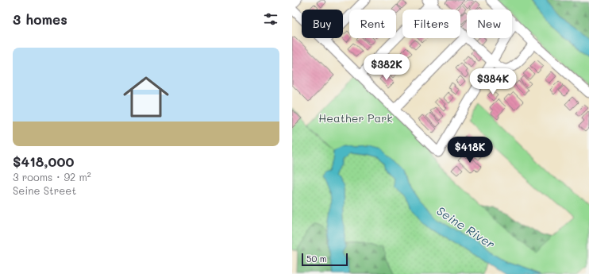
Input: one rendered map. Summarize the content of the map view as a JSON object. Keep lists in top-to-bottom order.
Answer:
{
  "water": ["Seine River"],
  "parks": ["Heather Park"],
  "scale_bar": "50 m",
  "page": {
    "heading": "3 homes",
    "chip": [
      "Buy",
      "Rent",
      "Filters",
      "New"
    ],
    "list": [
      {
        "name": "$418,000",
        "note": "3 rooms · 92 m² · Seine Street"
      }
    ],
    "price": ["$382K", "$384K", "$418K"],
    "scale": "50 m"
  }
}
